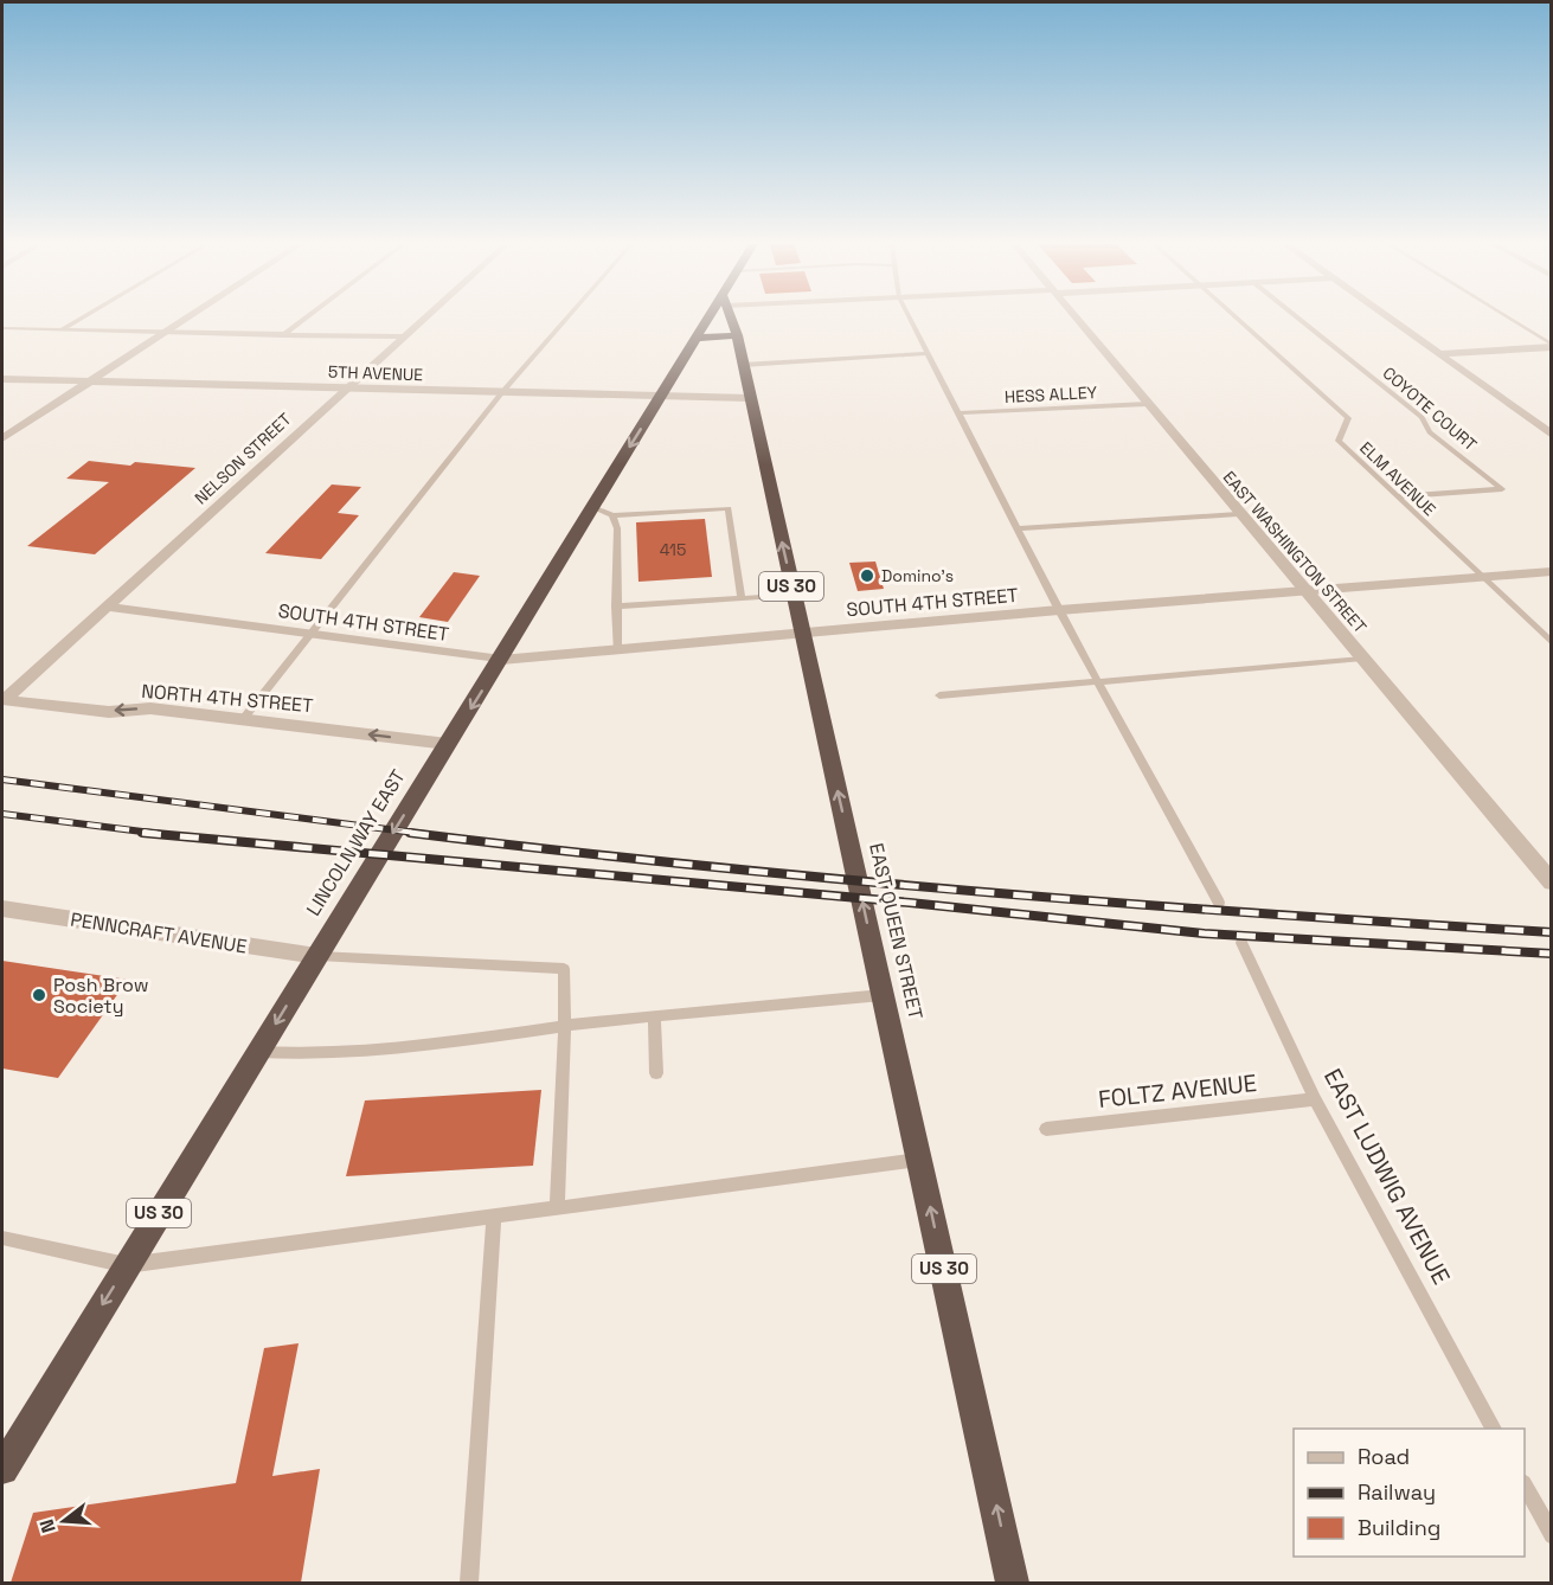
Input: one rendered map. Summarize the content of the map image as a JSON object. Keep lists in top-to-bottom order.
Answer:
{
  "streets": {
    "highway": ["US 30", "LINCOLN WAY EAST", "EAST QUEEN STREET"],
    "street": [
      "5TH AVENUE",
      "NELSON STREET",
      "EAST WASHINGTON STREET",
      "SOUTH 4TH STREET",
      "NORTH 4TH STREET",
      "PENNCRAFT AVENUE"
    ],
    "lane": [
      "HESS ALLEY",
      "COYOTE COURT",
      "ELM AVENUE",
      "FOLTZ AVENUE",
      "EAST LUDWIG AVENUE"
    ]
  },
  "crossings": [
    ["5TH AVENUE", "NELSON STREET"],
    ["5TH AVENUE", "LINCOLN WAY EAST"],
    ["5TH AVENUE", "EAST QUEEN STREET"],
    ["HESS ALLEY", "EAST WASHINGTON STREET"],
    ["COYOTE COURT", "ELM AVENUE"],
    ["NELSON STREET", "SOUTH 4TH STREET"],
    ["NELSON STREET", "NORTH 4TH STREET"],
    ["ELM AVENUE", "SOUTH 4TH STREET"],
    ["EAST WASHINGTON STREET", "SOUTH 4TH STREET"],
    ["SOUTH 4TH STREET", "LINCOLN WAY EAST"],
    ["SOUTH 4TH STREET", "EAST QUEEN STREET"],
    ["NORTH 4TH STREET", "LINCOLN WAY EAST"],
    ["LINCOLN WAY EAST", "PENNCRAFT AVENUE"],
    ["FOLTZ AVENUE", "EAST LUDWIG AVENUE"]
  ],
  "one_way": ["NORTH 4TH STREET", "LINCOLN WAY EAST", "EAST QUEEN STREET"],
  "places": ["Domino's", "Posh Brow Society"],
  "house_numbers": ["415"],
  "legend": ["Road", "Railway", "Building"],
  "north": "left"
}
